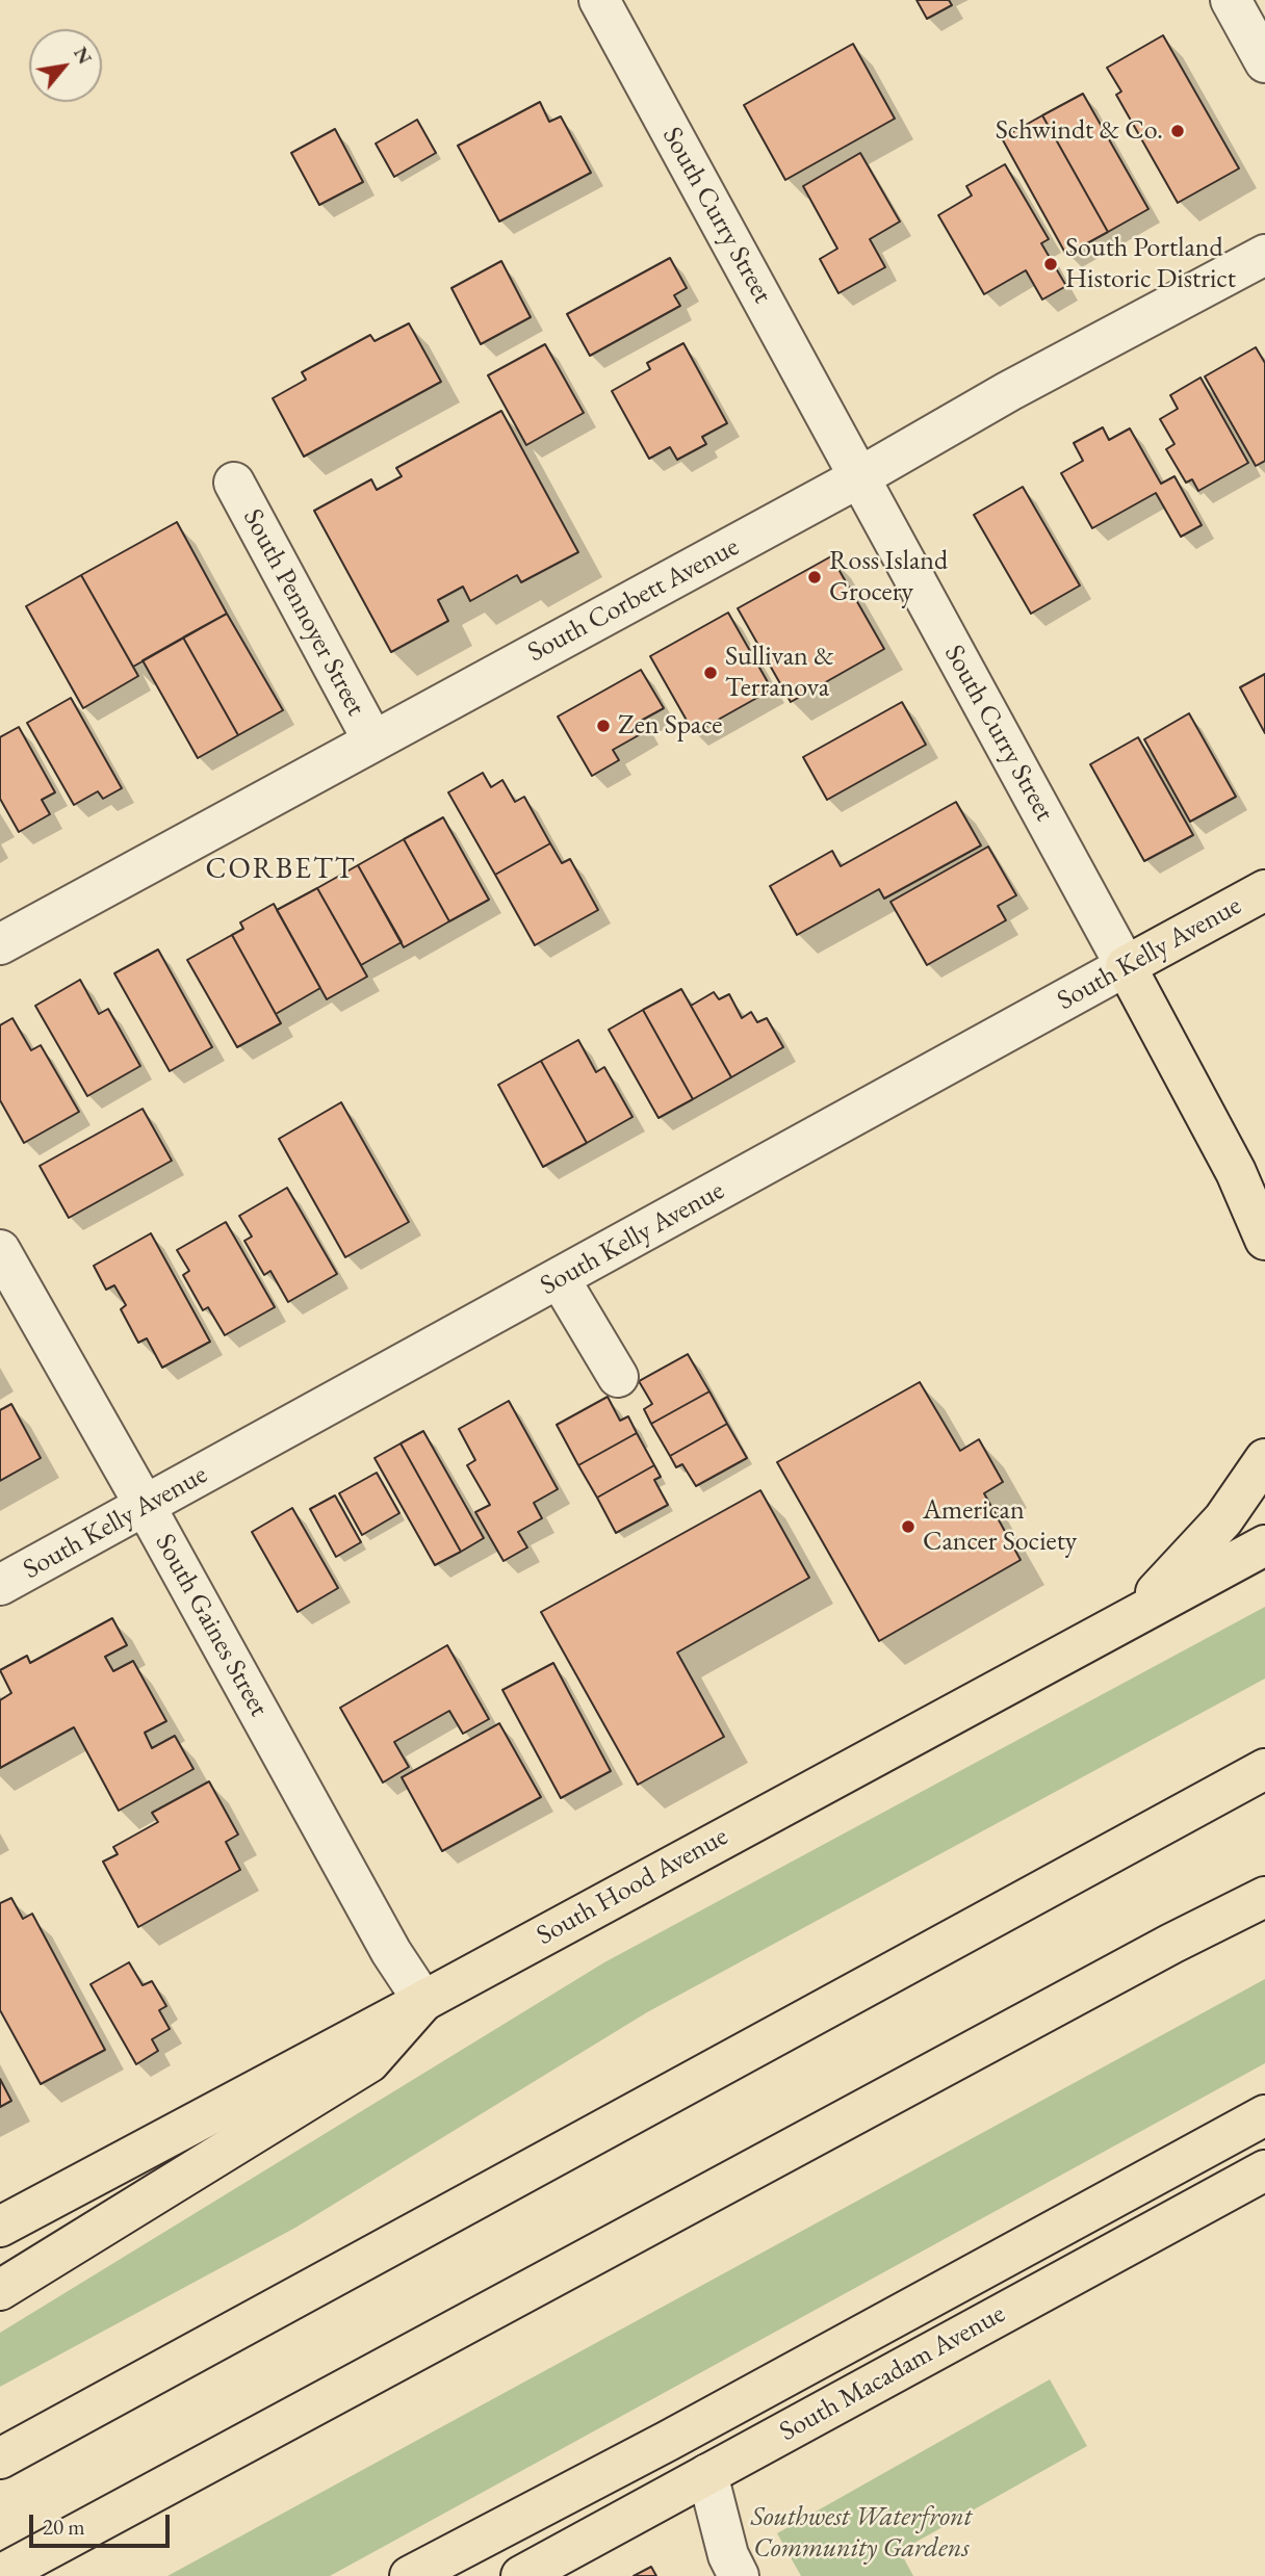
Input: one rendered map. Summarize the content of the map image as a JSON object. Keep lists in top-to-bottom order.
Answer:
{
  "streets": {
    "main road": [
      "South Curry Street",
      "South Kelly Avenue",
      "South Hood Avenue",
      "South Macadam Avenue"
    ],
    "street": ["South Corbett Avenue", "South Pennoyer Street", "South Gaines Street"]
  },
  "crossings": [
    ["South Curry Street", "South Corbett Avenue"],
    ["South Curry Street", "South Kelly Avenue"],
    ["South Corbett Avenue", "South Pennoyer Street"],
    ["South Kelly Avenue", "South Gaines Street"],
    ["South Gaines Street", "South Hood Avenue"]
  ],
  "districts": ["CORBETT"],
  "parks": ["Southwest Waterfront Community Gardens"],
  "places": [
    "Schwindt & Co.",
    "South Portland Historic District",
    "Ross Island Grocery",
    "Sullivan & Terranova",
    "Zen Space",
    "American Cancer Society"
  ],
  "scale_bar": "20 m",
  "north": "top right"
}
